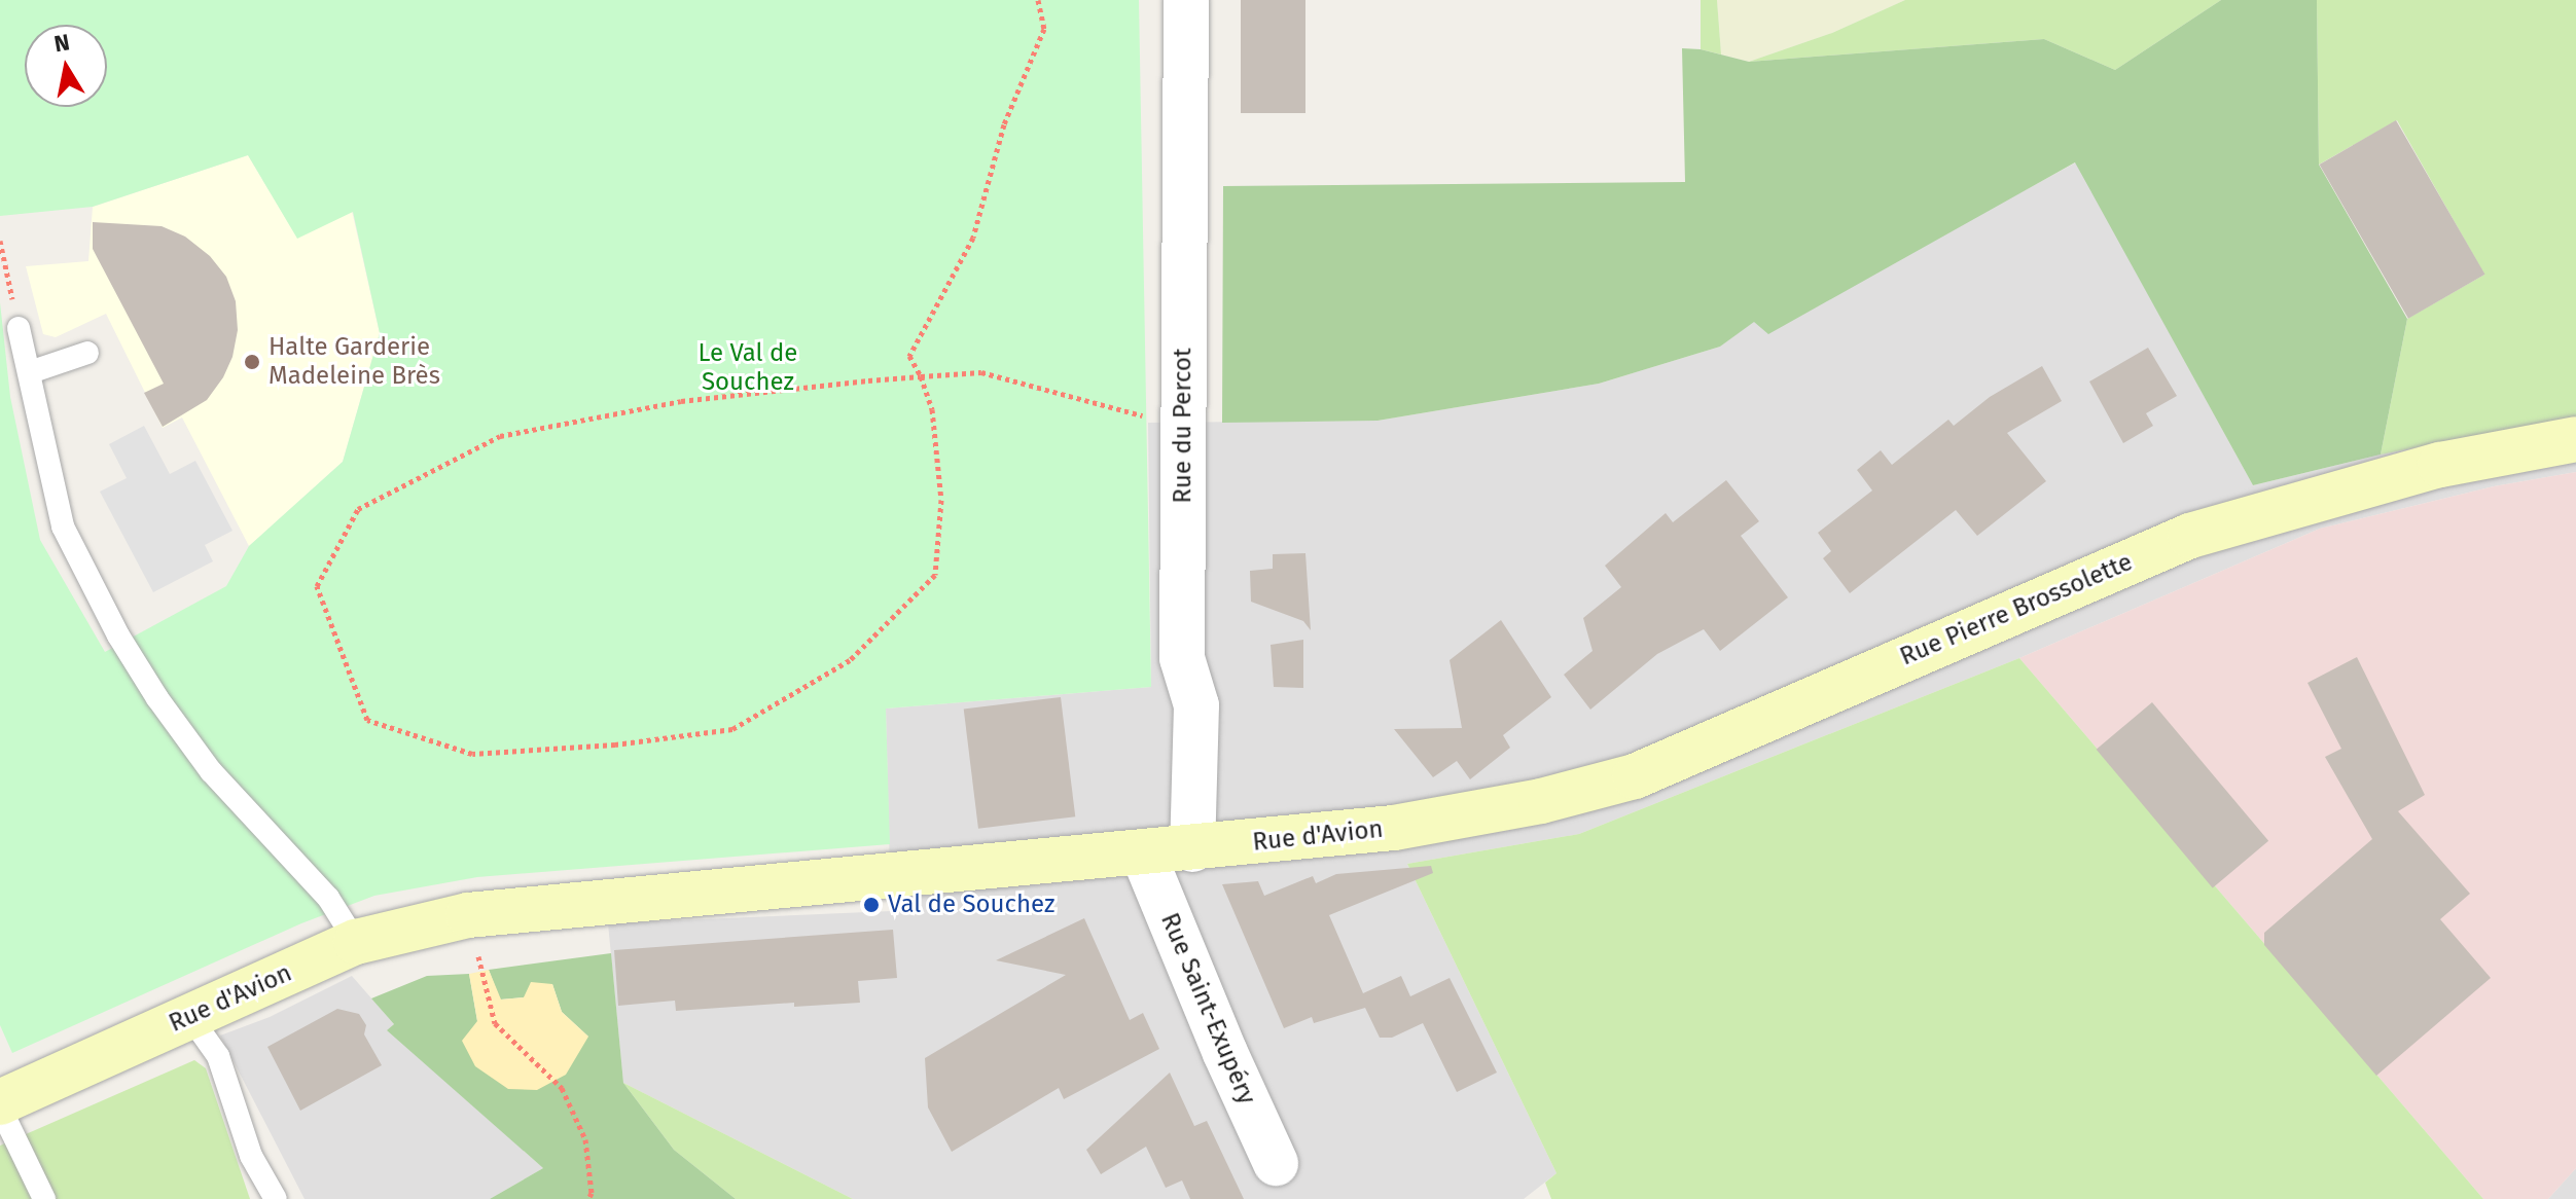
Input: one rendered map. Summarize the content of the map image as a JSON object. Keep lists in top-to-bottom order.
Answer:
{
  "streets": {
    "street": [
      "Rue du Percot",
      "Rue Pierre Brossolette",
      "Rue d'Avion",
      "Rue Saint-Exupéry"
    ]
  },
  "crossings": [
    ["Rue du Percot", "Rue d'Avion"],
    ["Rue du Percot", "Rue Saint-Exupéry"],
    ["Rue Pierre Brossolette", "Rue d'Avion"],
    ["Rue d'Avion", "Rue Saint-Exupéry"]
  ],
  "parks": ["Le Val de Souchez"],
  "places": ["Halte Garderie Madeleine Brès", "Val de Souchez"],
  "north": "top"
}
